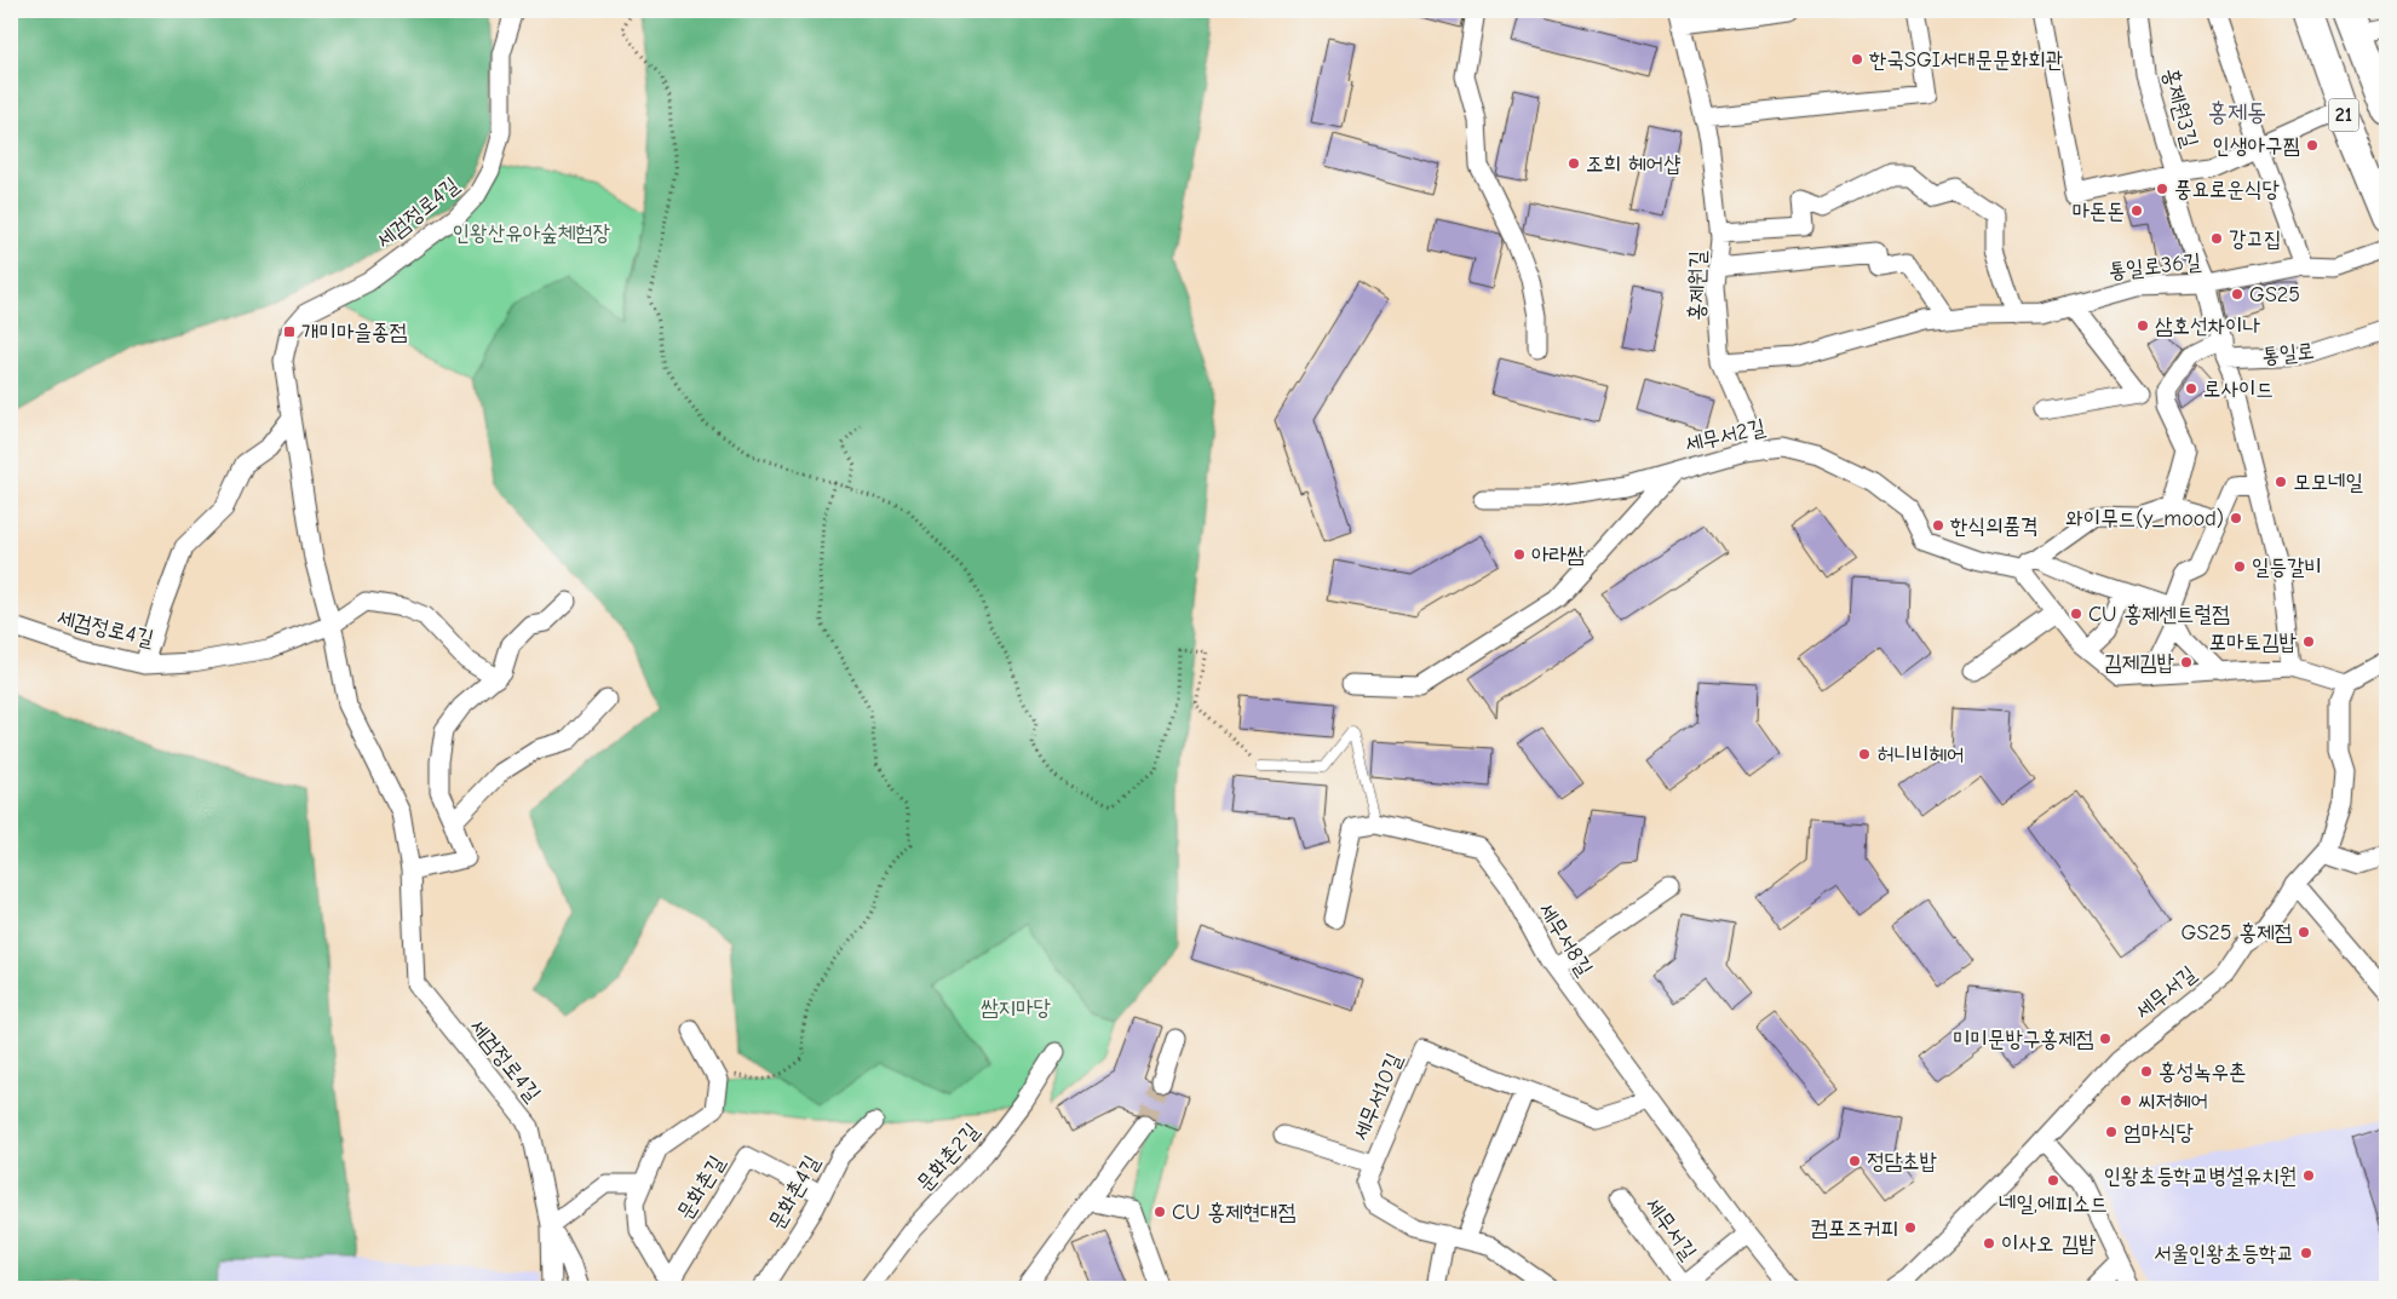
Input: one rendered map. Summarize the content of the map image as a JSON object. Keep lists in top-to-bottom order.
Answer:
{
  "streets": {
    "main road": ["21"],
    "street": [
      "홍제원3길",
      "세검정로4길",
      "통일로36길",
      "홍제원길",
      "통일로",
      "세무서2길",
      "세무서8길",
      "세무서길",
      "세무서10길",
      "문화촌2길",
      "문화촌길",
      "문화촌4길"
    ]
  },
  "crossings": [
    ["홍제원3길", "통일로36길"],
    ["홍제원3길", "통일로"],
    ["통일로36길", "홍제원길"],
    ["홍제원길", "세무서2길"],
    ["세무서8길", "세무서10길"],
    ["문화촌길", "문화촌4길"]
  ],
  "districts": ["홍제동"],
  "parks": ["인왕산유아숲체험장", "쌈지마당"],
  "places": {
    "other": [
      "한국SGI서대문문화회관",
      "인생아구찜",
      "조희 헤어샵",
      "풍요로운식당",
      "마돈돈",
      "강고집",
      "GS25",
      "삼호선차이나",
      "로사이드",
      "모모네일",
      "와이무드(y_mood)",
      "한식의품격",
      "아라쌈",
      "일등갈비",
      "CU 홍제센트럴점",
      "포마토김밥",
      "김제김밥",
      "허니비헤어",
      "GS25 홍제점",
      "미미문방구홍제점",
      "홍성녹우촌",
      "씨저헤어",
      "엄마식당",
      "정담초밥",
      "인왕초등학교병설유치원",
      "네일,에피소드",
      "CU 홍제현대점",
      "컴포즈커피",
      "이사오 김밥",
      "서울인왕초등학교"
    ],
    "transit": ["개미마을종점"]
  }
}
